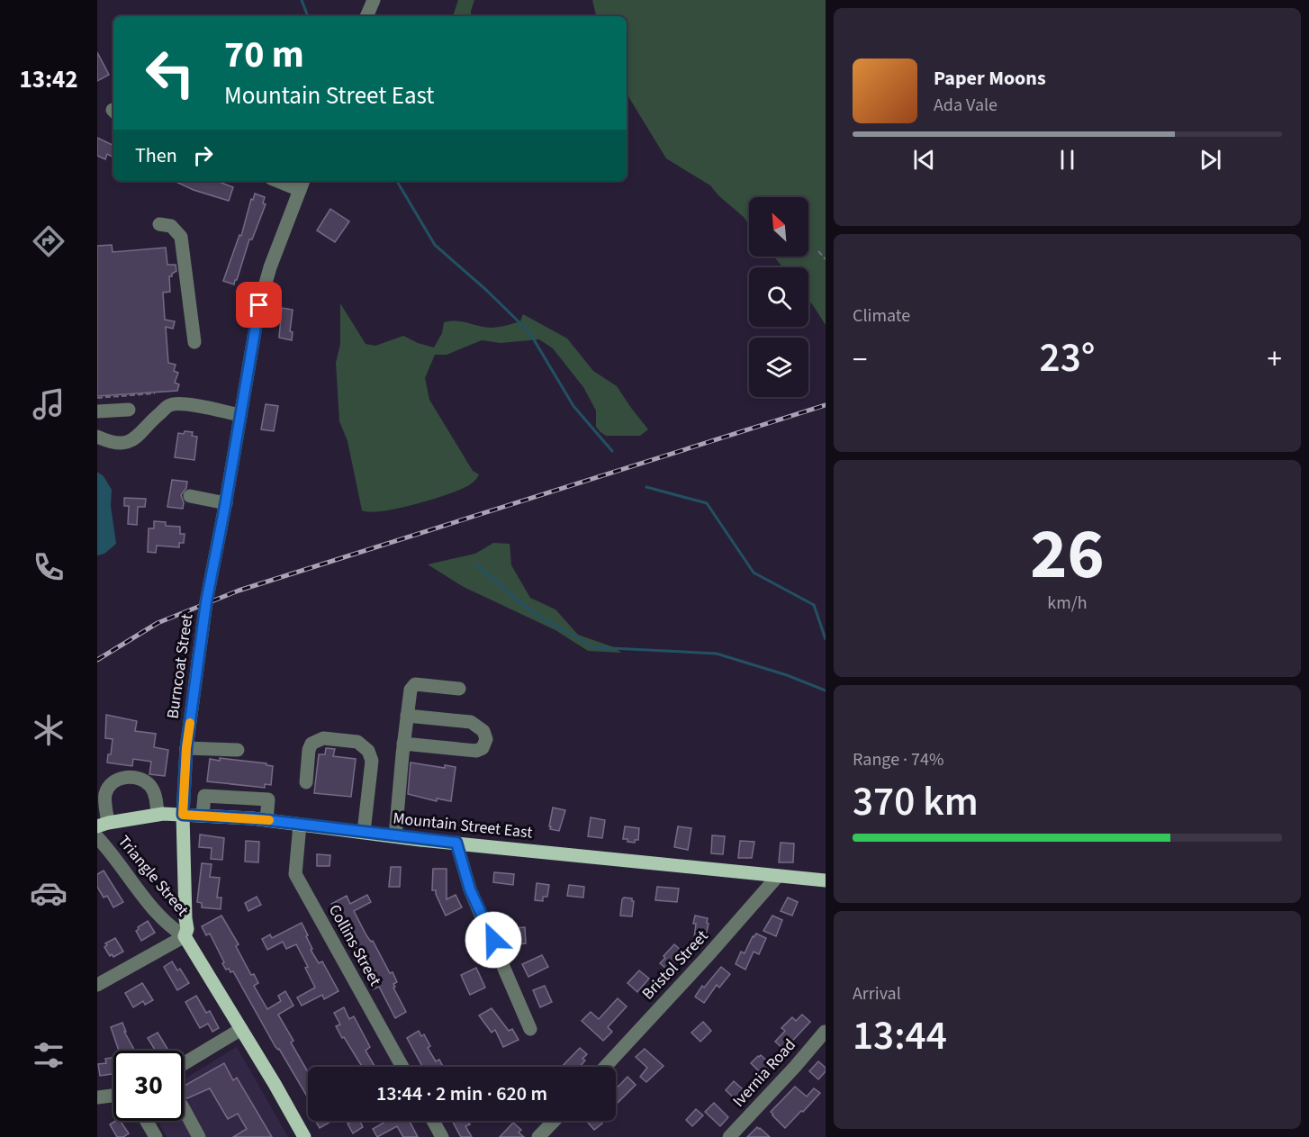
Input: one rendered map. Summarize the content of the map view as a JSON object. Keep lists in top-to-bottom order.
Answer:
{
  "streets": {
    "main road": ["Burncoat Street", "Mountain Street East"],
    "street": [
      "Triangle Street",
      "Collins Street",
      "Bristol Street",
      "Ivernia Road"
    ]
  },
  "crossings": [
    ["Burncoat Street", "Mountain Street East"],
    ["Burncoat Street", "Triangle Street"],
    ["Mountain Street East", "Collins Street"],
    ["Mountain Street East", "Bristol Street"]
  ],
  "north": "top left",
  "page": {
    "tabs": "13:42",
    "turn": ["70 m", "Mountain Street East"],
    "song": ["Paper Moons", "Ada Vale"],
    "then": "Then",
    "tile": [
      "Climate",
      ["26", "km/h"],
      ["Range · 74%", "370 km"],
      ["Arrival", "13:44"]
    ],
    "heat": ["−", "23°", "+"],
    "limit": "30",
    "trip": "13:44 · 2 min · 620 m"
  }
}
